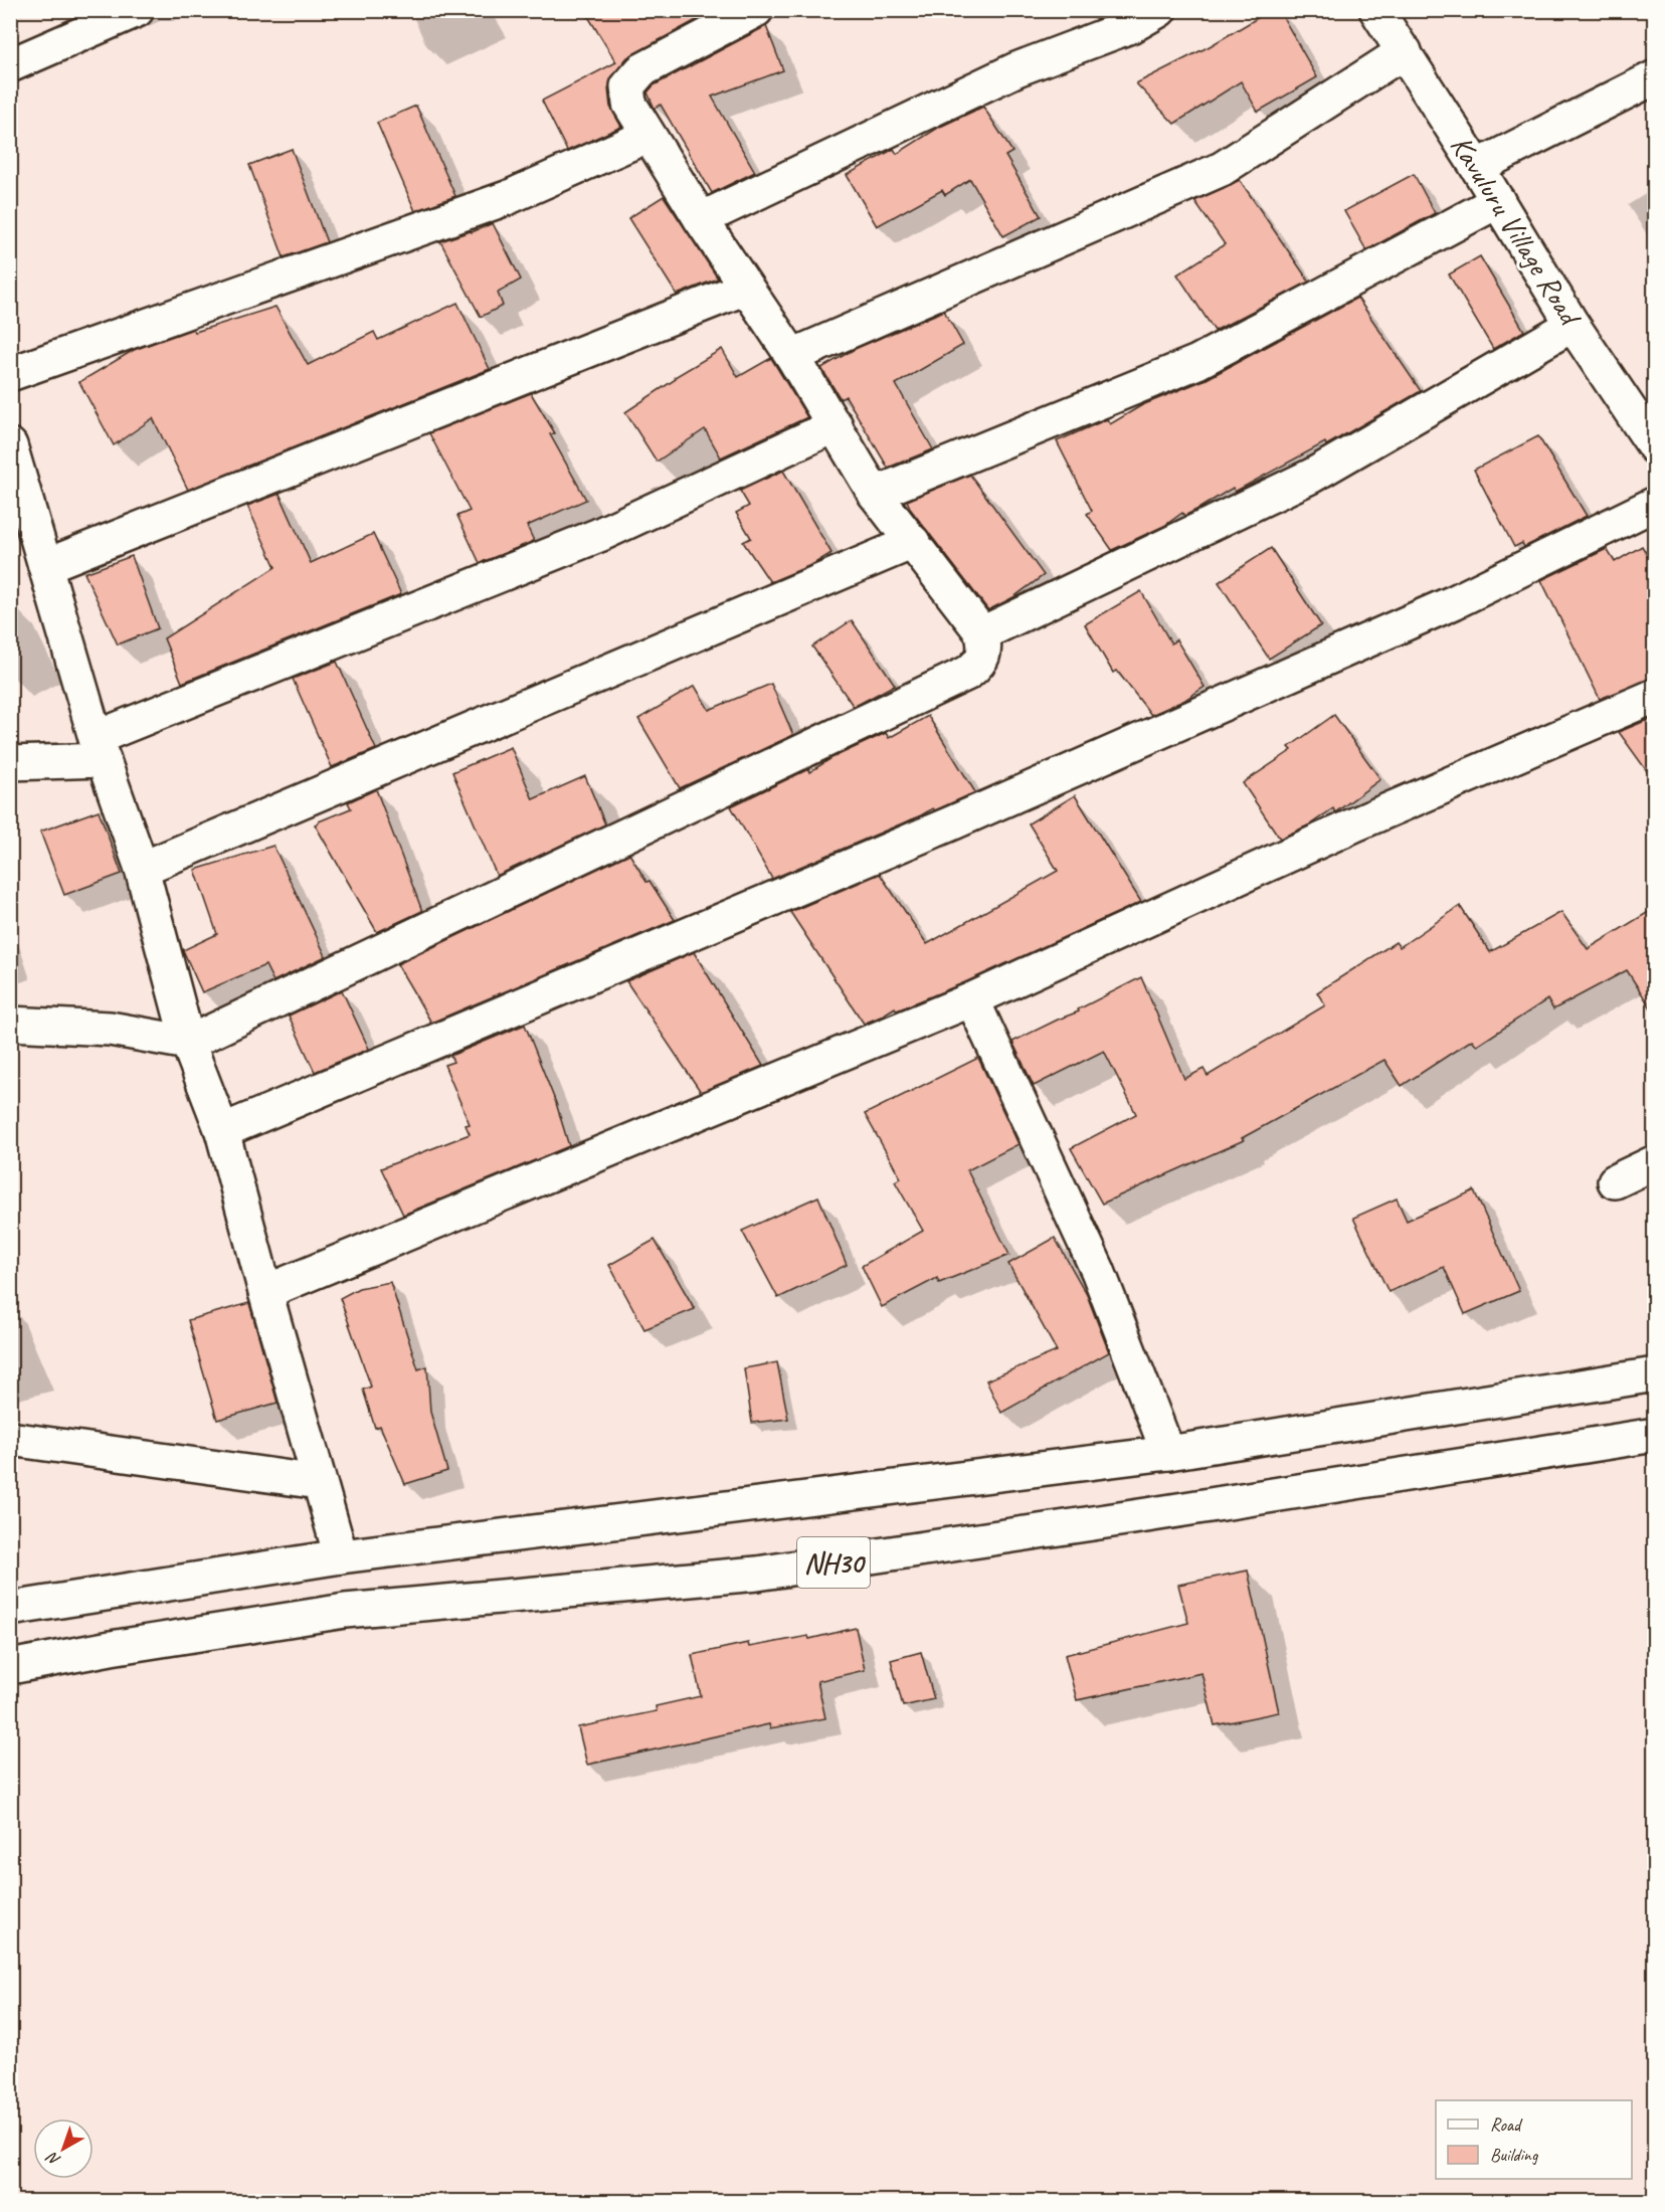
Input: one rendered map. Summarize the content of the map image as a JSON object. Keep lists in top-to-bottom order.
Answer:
{
  "streets": {
    "main road": ["Kavuluru Village Road", "NH30"]
  },
  "legend": ["Road", "Building"],
  "north": "bottom left"
}
